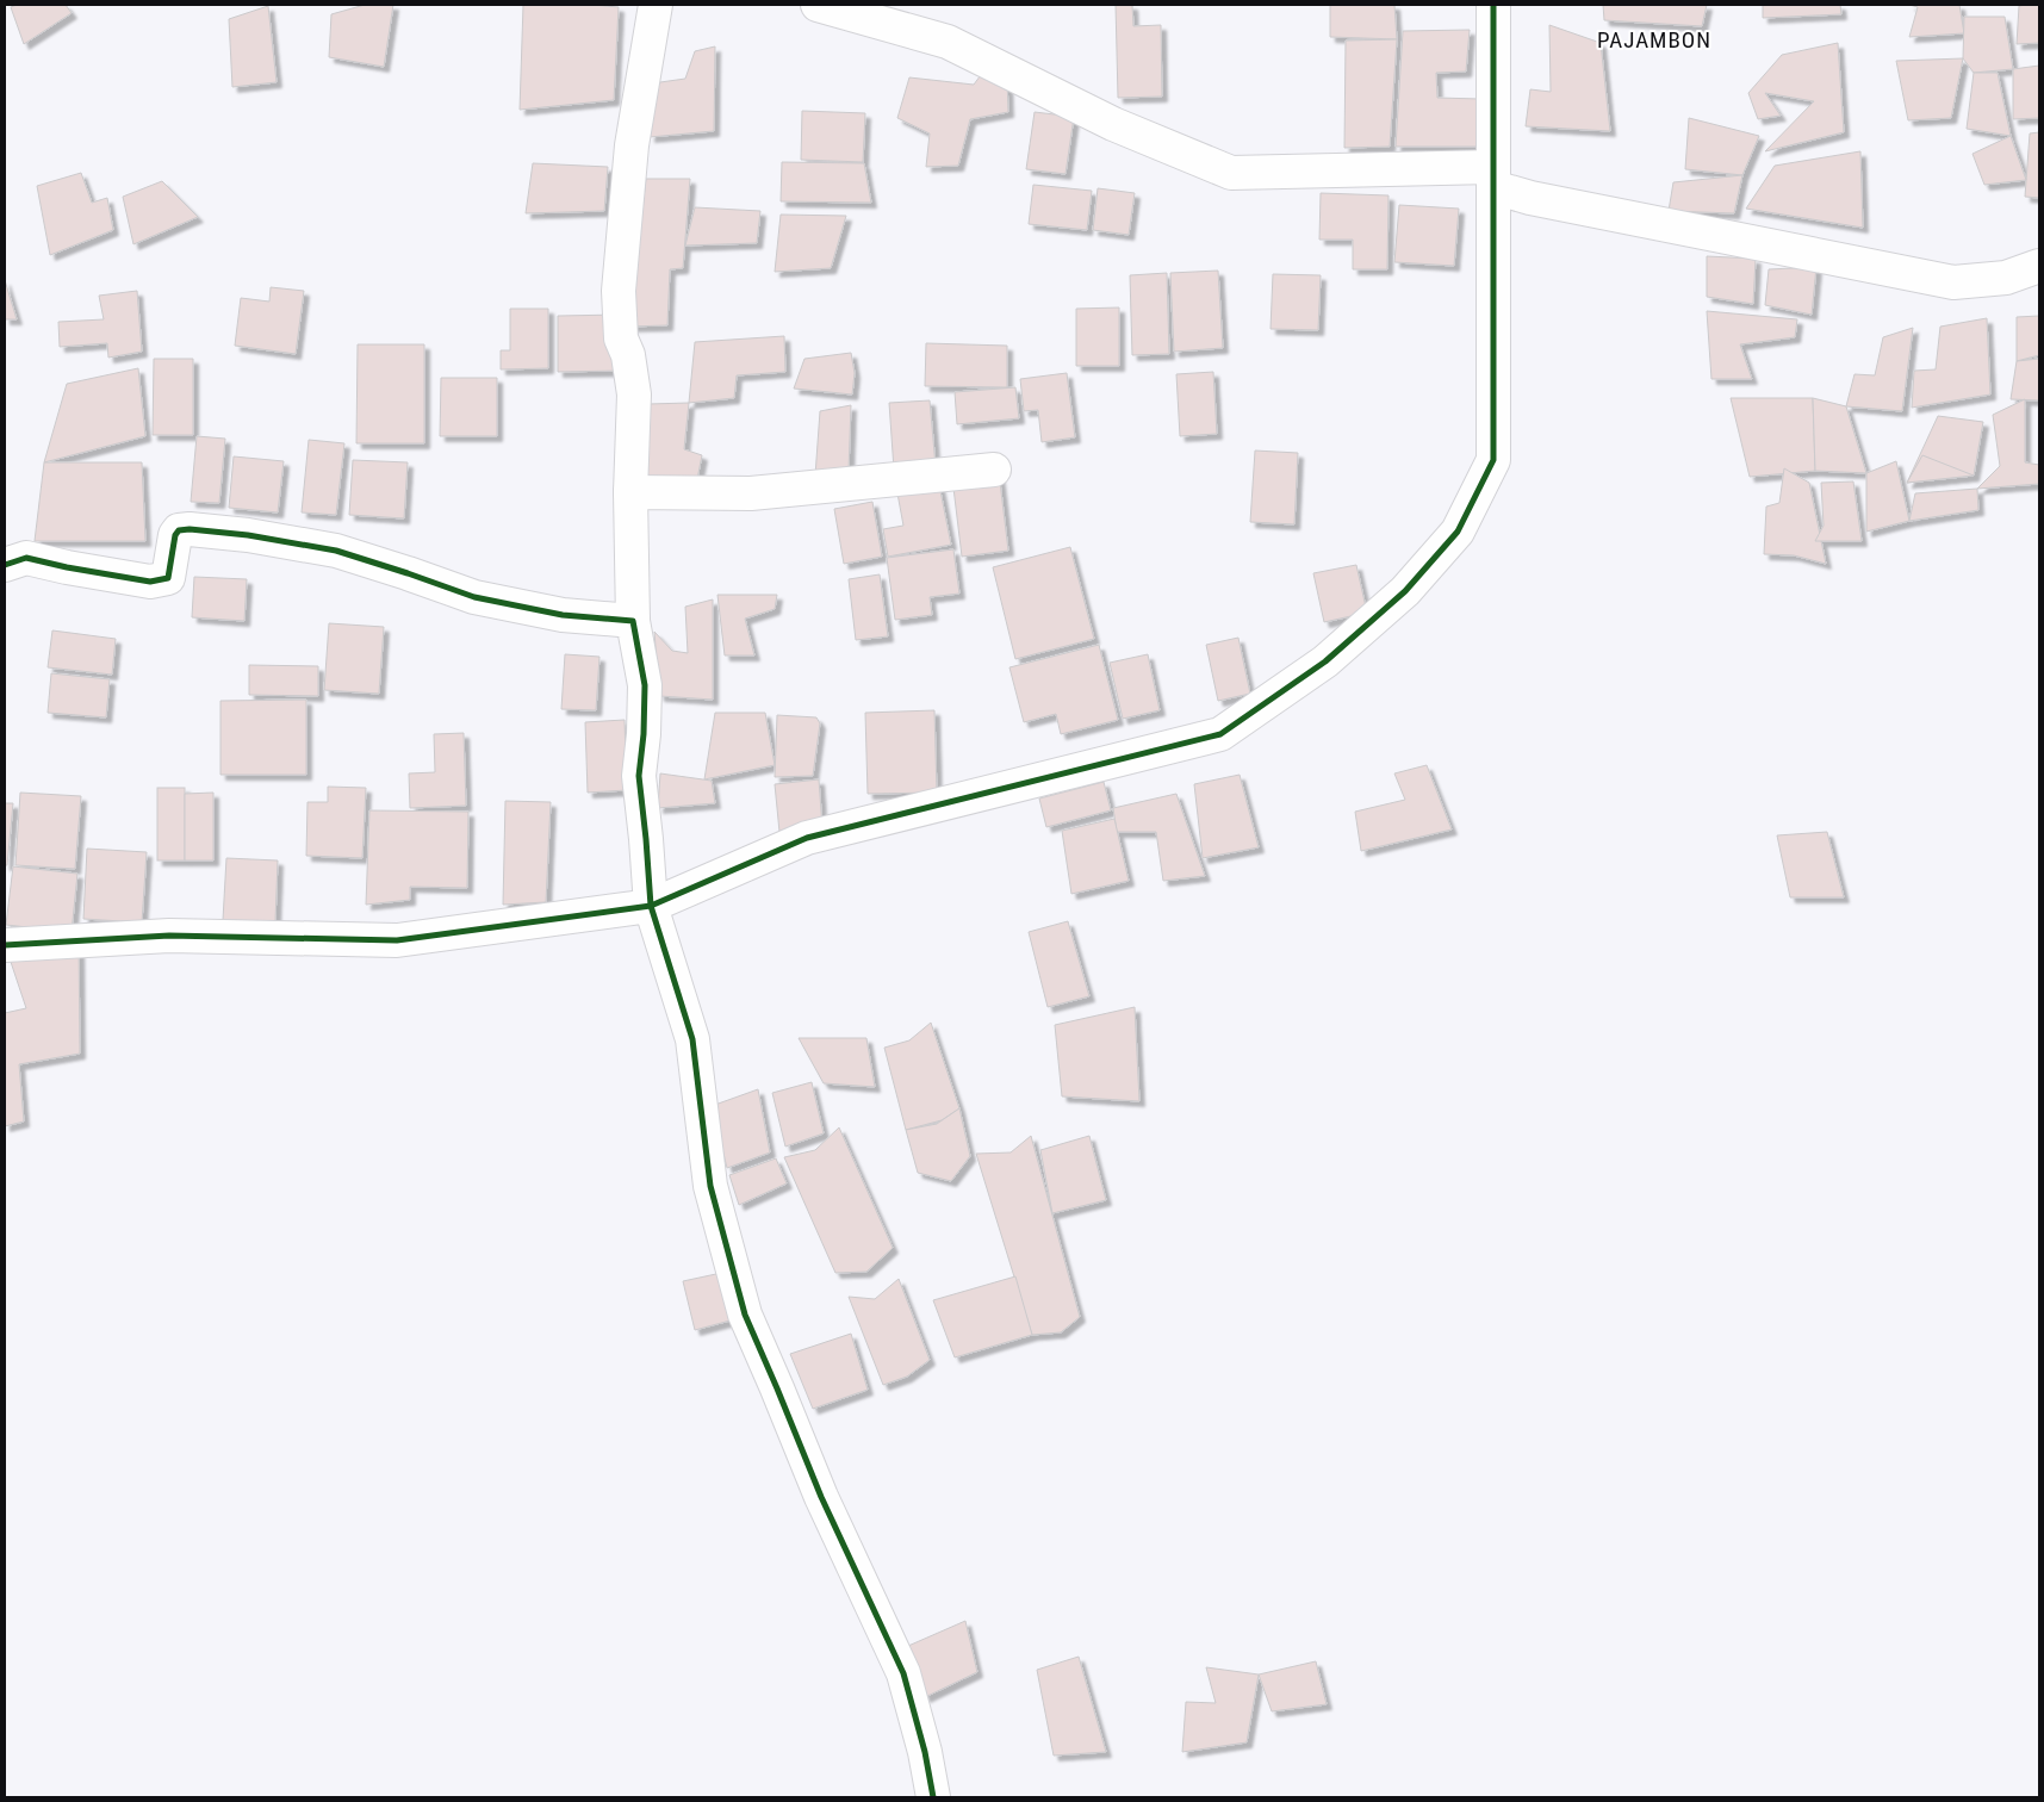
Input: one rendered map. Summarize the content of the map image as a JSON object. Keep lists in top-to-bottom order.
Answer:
{
  "districts": ["PAJAMBON"]
}
